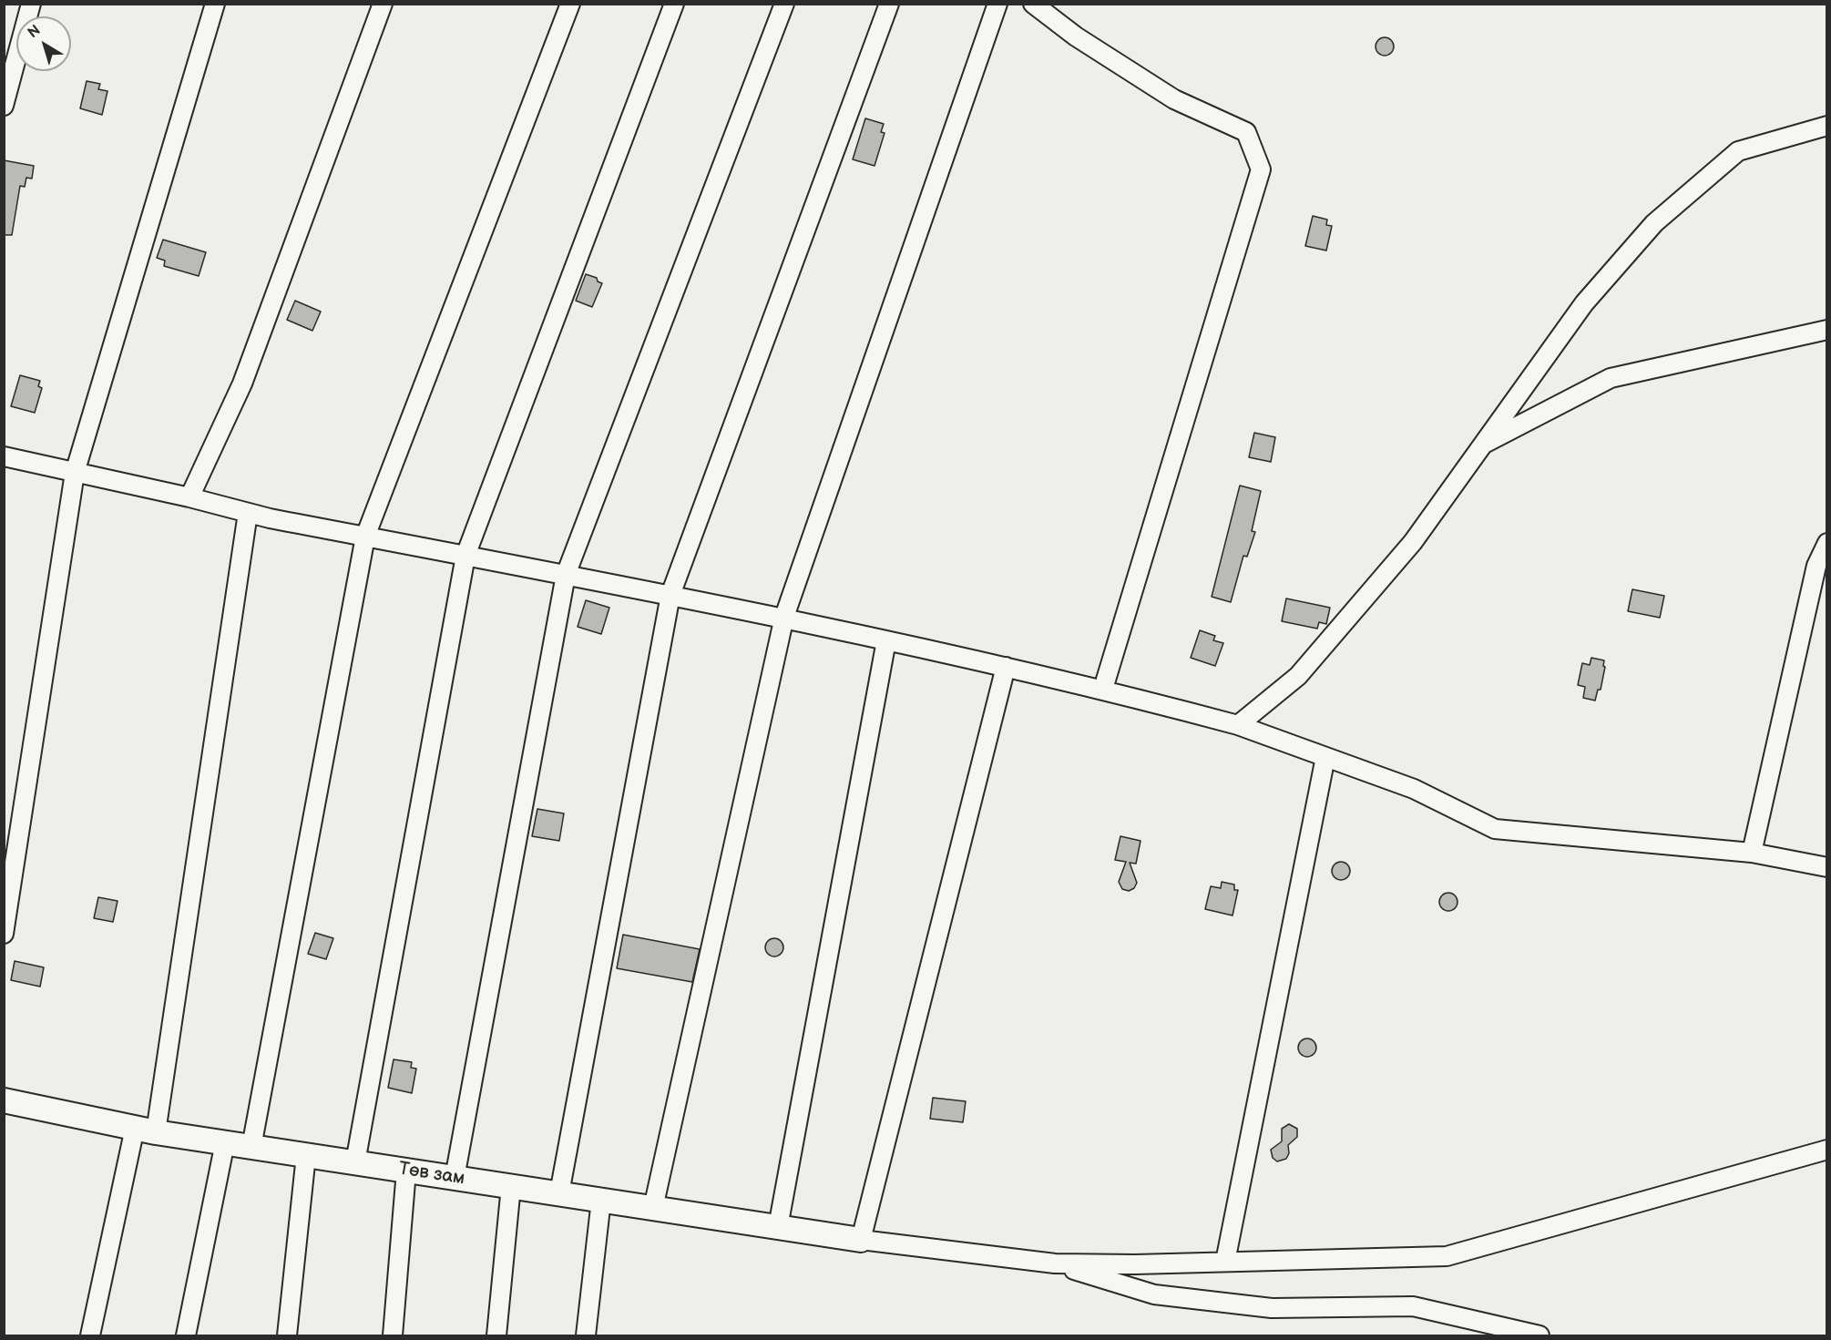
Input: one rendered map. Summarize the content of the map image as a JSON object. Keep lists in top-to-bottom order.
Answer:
{
  "streets": {
    "street": ["Төв зам"]
  },
  "north": "top left"
}
